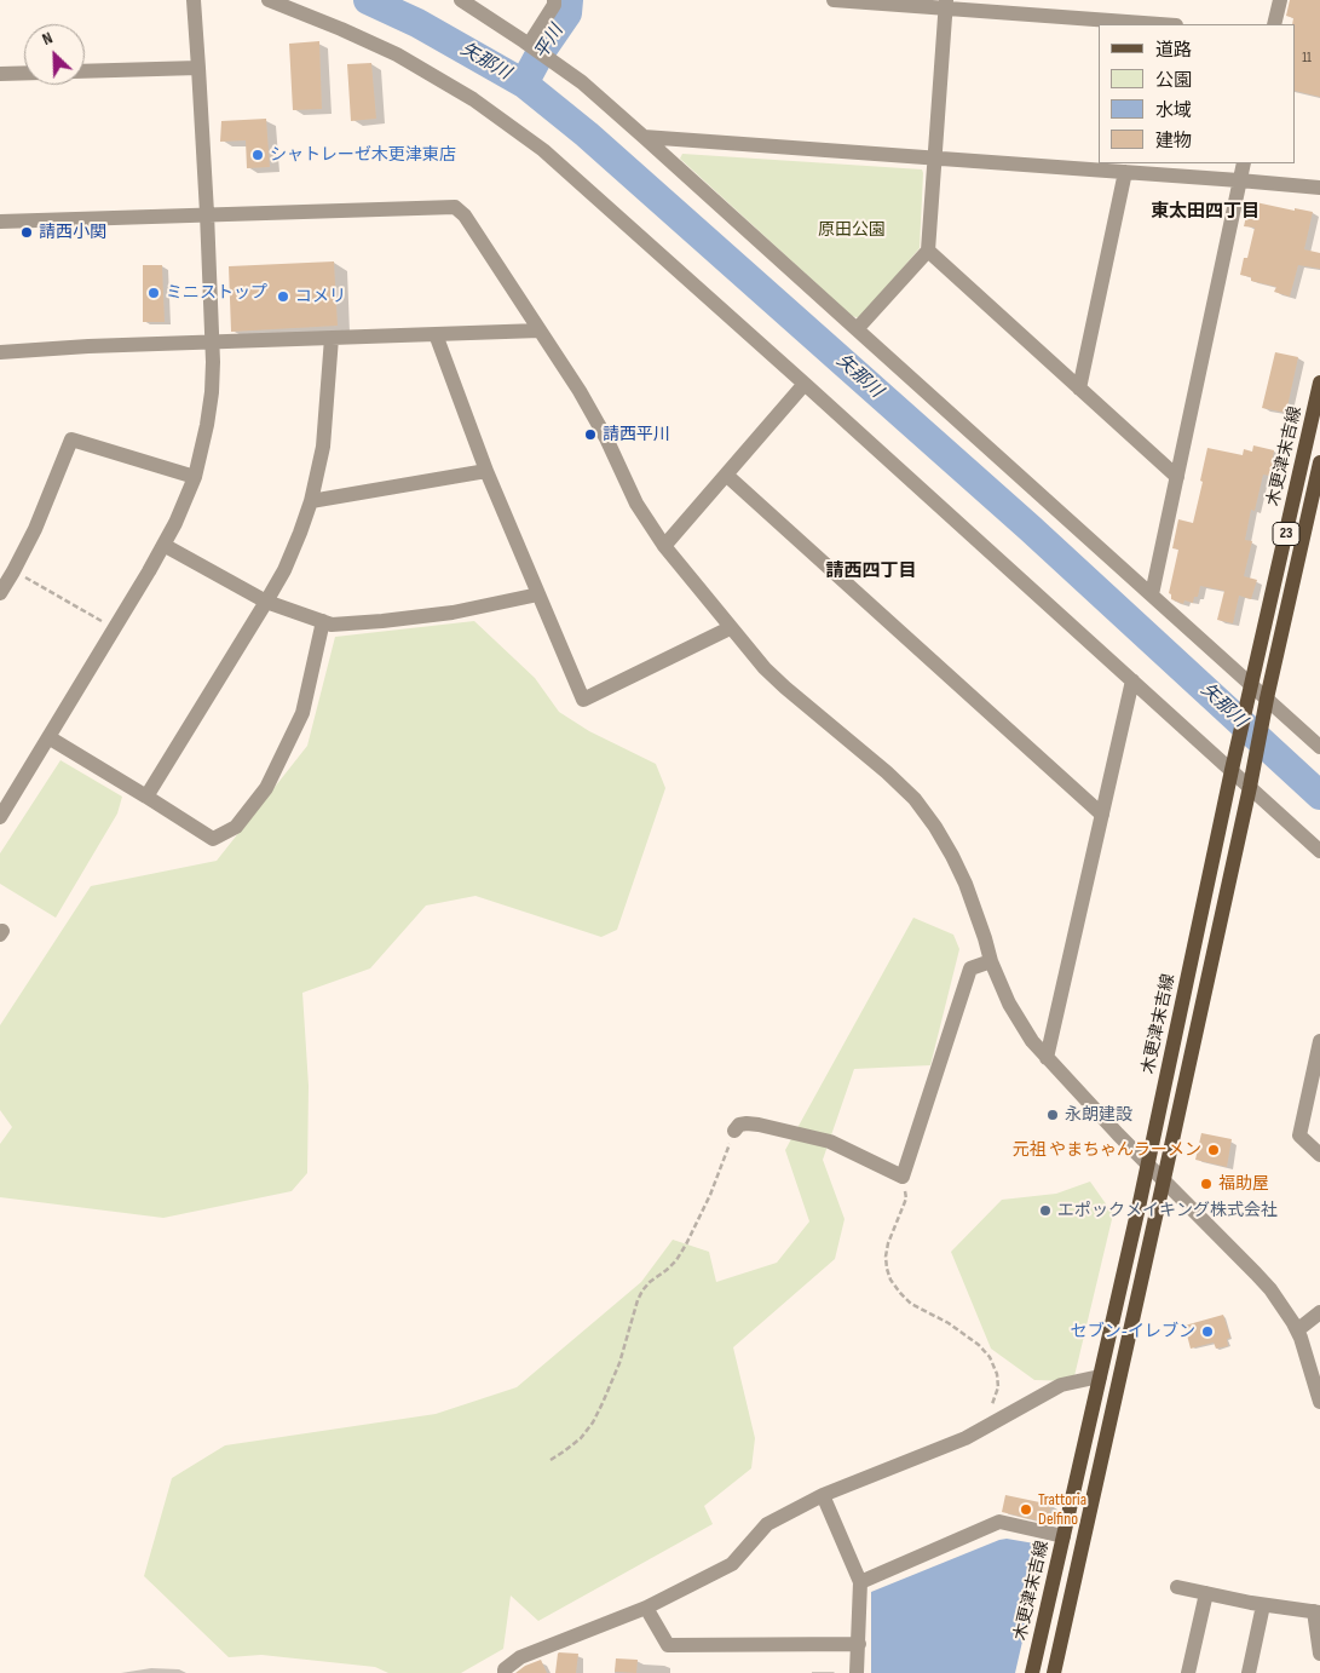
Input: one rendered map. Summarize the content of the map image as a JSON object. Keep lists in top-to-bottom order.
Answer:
{
  "streets": {
    "main road": ["木更津末吉線", "23"]
  },
  "districts": ["東太田四丁目", "請西四丁目"],
  "water": ["平川", "矢那川"],
  "parks": ["原田公園"],
  "places": [
    "シャトレーゼ木更津東店",
    "請西小関",
    "ミニストップ",
    "コメリ",
    "請西平川",
    "永朗建設",
    "元祖 やまちゃんラーメン",
    "福助屋",
    "エポックメイキング株式会社",
    "セブン-イレブン",
    "Trattoria Delfino"
  ],
  "house_numbers": ["11"],
  "legend": [
    "道路",
    "公園",
    "水域",
    "建物"
  ],
  "north": "top left"
}
